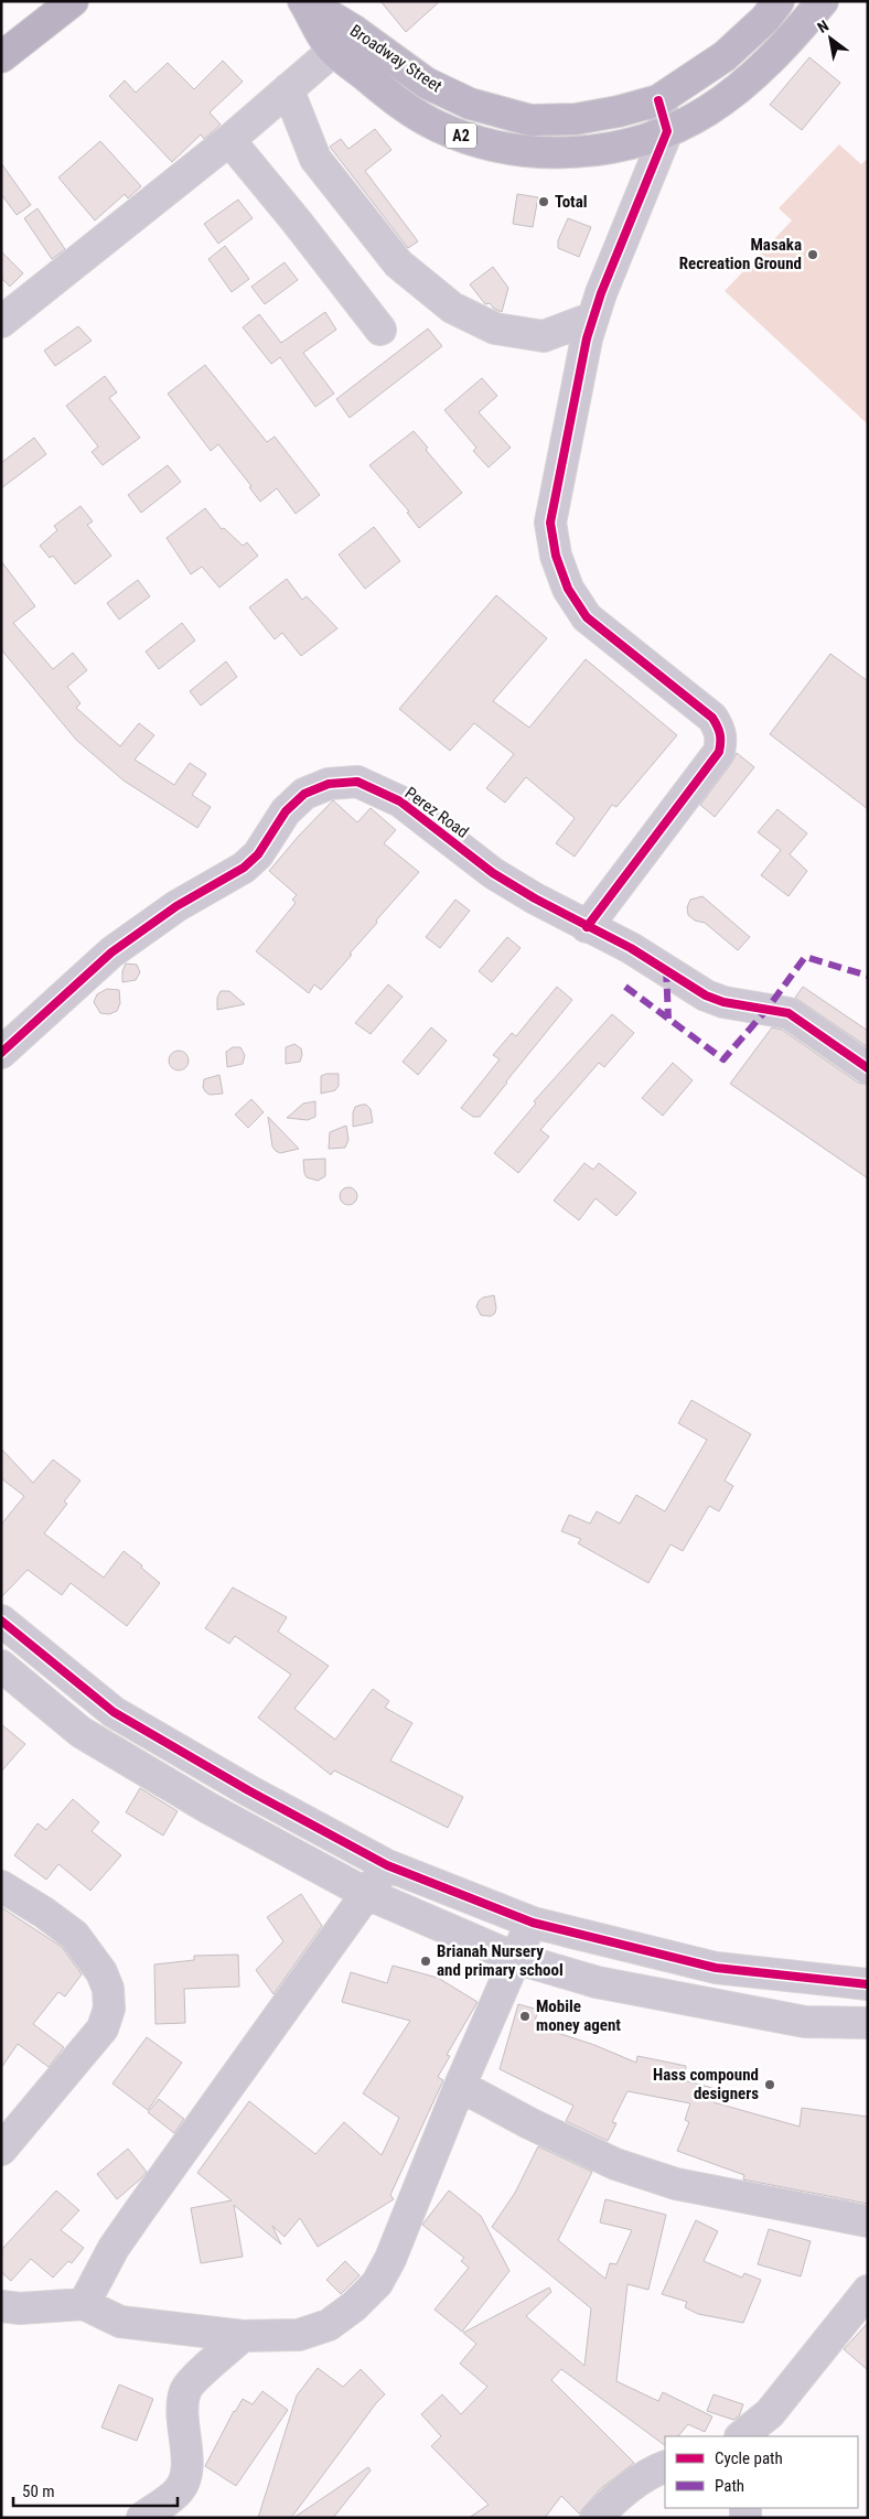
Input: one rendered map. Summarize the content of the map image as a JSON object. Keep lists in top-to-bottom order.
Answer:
{
  "streets": {
    "main road": ["Broadway Street", "A2"],
    "street": ["Perez Road"]
  },
  "places": [
    "Total",
    "Masaka Recreation Ground",
    "Brianah Nursery and primary school",
    "Mobile money agent",
    "Hass compound designers"
  ],
  "legend": ["Cycle path", "Path"],
  "scale_bar": "50 m",
  "north": "top left"
}
